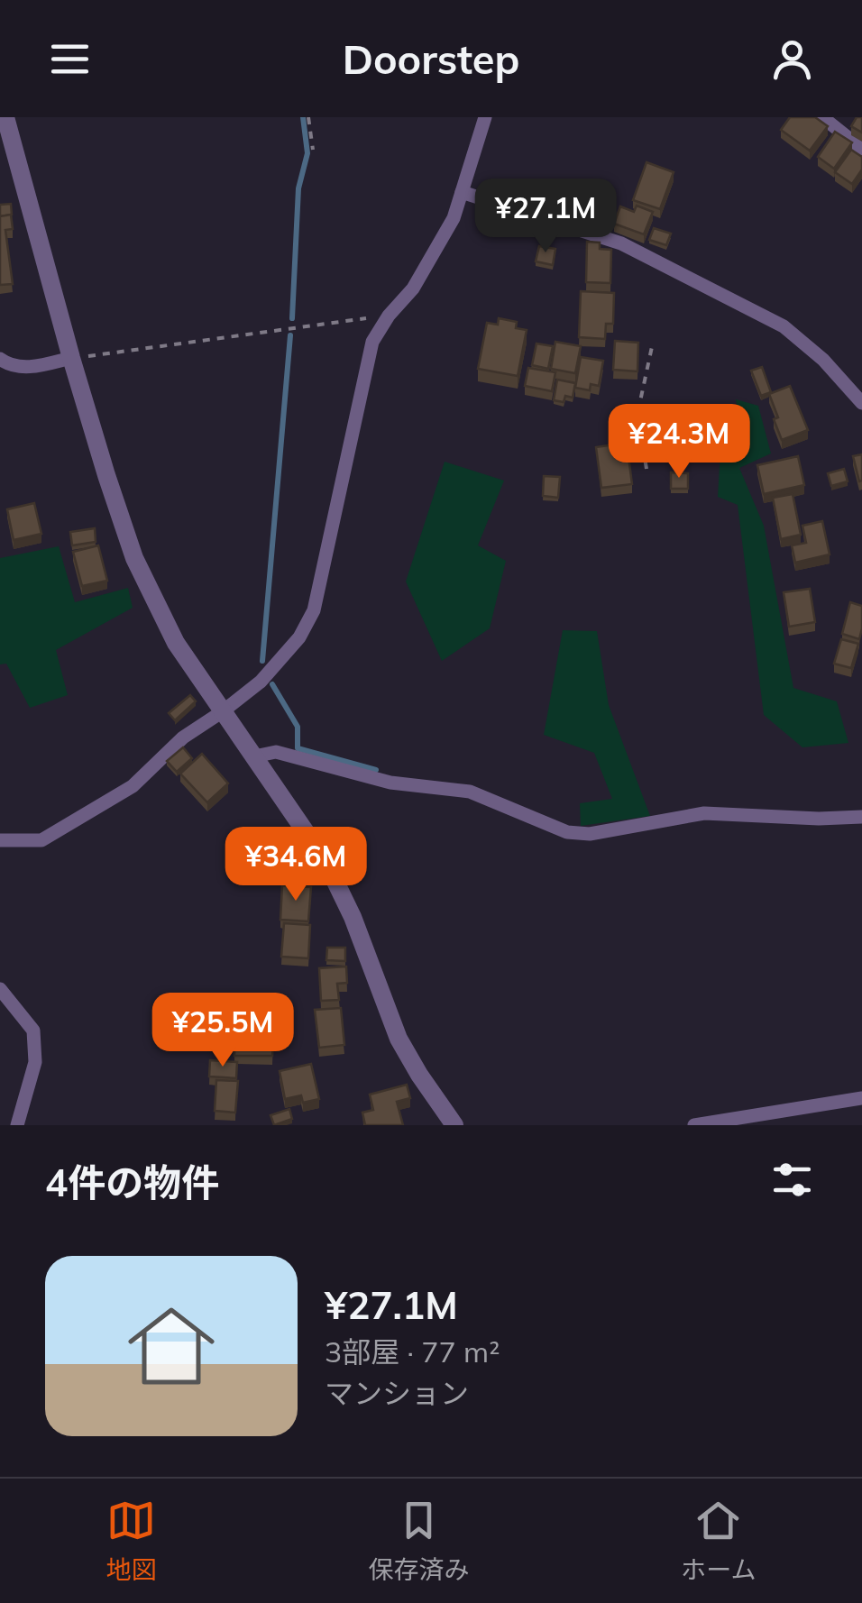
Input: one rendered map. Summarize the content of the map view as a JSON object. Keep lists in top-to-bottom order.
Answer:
{
  "page": {
    "header": "Doorstep",
    "price": [
      "¥27.1M",
      "¥24.3M",
      "¥34.6M",
      "¥25.5M"
    ],
    "heading": "4件の物件",
    "list": [
      {
        "name": "¥27.1M",
        "note": "3部屋 · 77 m² · マンション"
      }
    ],
    "tabs": ["地図", "保存済み", "ホーム"]
  }
}
